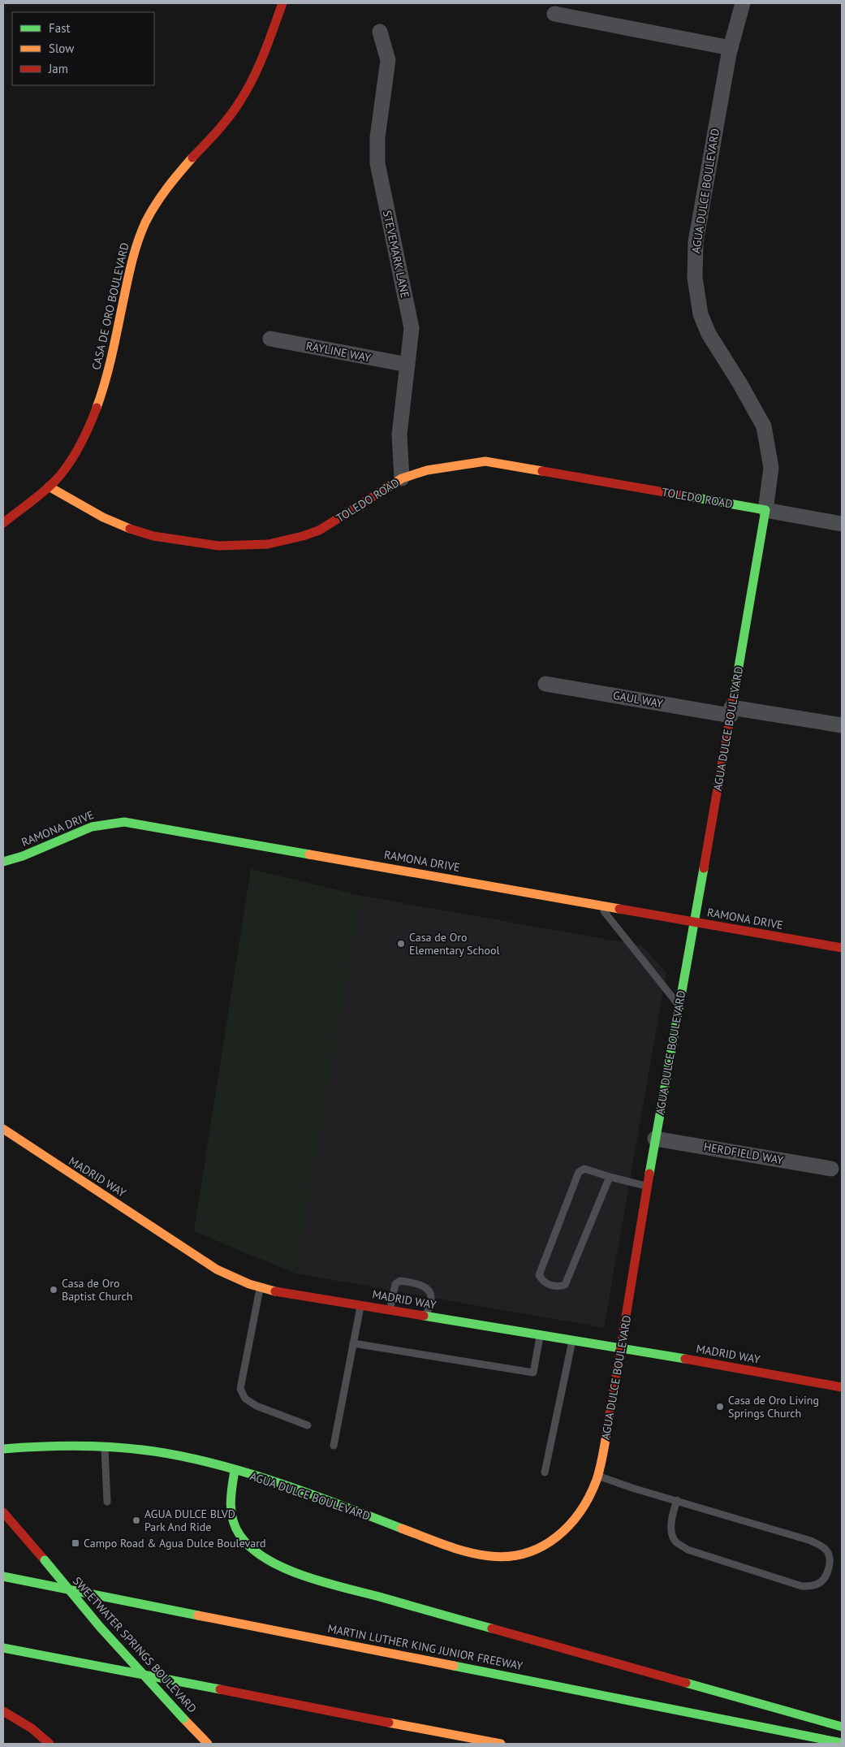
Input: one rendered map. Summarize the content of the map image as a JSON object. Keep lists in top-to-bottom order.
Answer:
{
  "streets": {
    "main road": [
      "AGUA DULCE BOULEVARD",
      "CASA DE ORO BOULEVARD",
      "TOLEDO ROAD",
      "RAMONA DRIVE",
      "MADRID WAY",
      "SWEETWATER SPRINGS BOULEVARD",
      "MARTIN LUTHER KING JUNIOR FREEWAY"
    ],
    "street": [
      "STEVEMARK LANE",
      "RAYLINE WAY",
      "GAUL WAY",
      "HERDFIELD WAY"
    ]
  },
  "crossings": [
    ["AGUA DULCE BOULEVARD", "TOLEDO ROAD"],
    ["AGUA DULCE BOULEVARD", "GAUL WAY"],
    ["AGUA DULCE BOULEVARD", "RAMONA DRIVE"],
    ["AGUA DULCE BOULEVARD", "HERDFIELD WAY"],
    ["AGUA DULCE BOULEVARD", "MADRID WAY"],
    ["STEVEMARK LANE", "RAYLINE WAY"],
    ["STEVEMARK LANE", "TOLEDO ROAD"],
    ["CASA DE ORO BOULEVARD", "TOLEDO ROAD"]
  ],
  "places": {
    "other": [
      "Casa de Oro Elementary School",
      "Casa de Oro Baptist Church",
      "Casa de Oro Living Springs Church",
      "AGUA DULCE BLVD Park And Ride"
    ],
    "transit": ["Campo Road & Agua Dulce Boulevard"]
  },
  "legend": ["Fast", "Slow", "Jam"]
}
